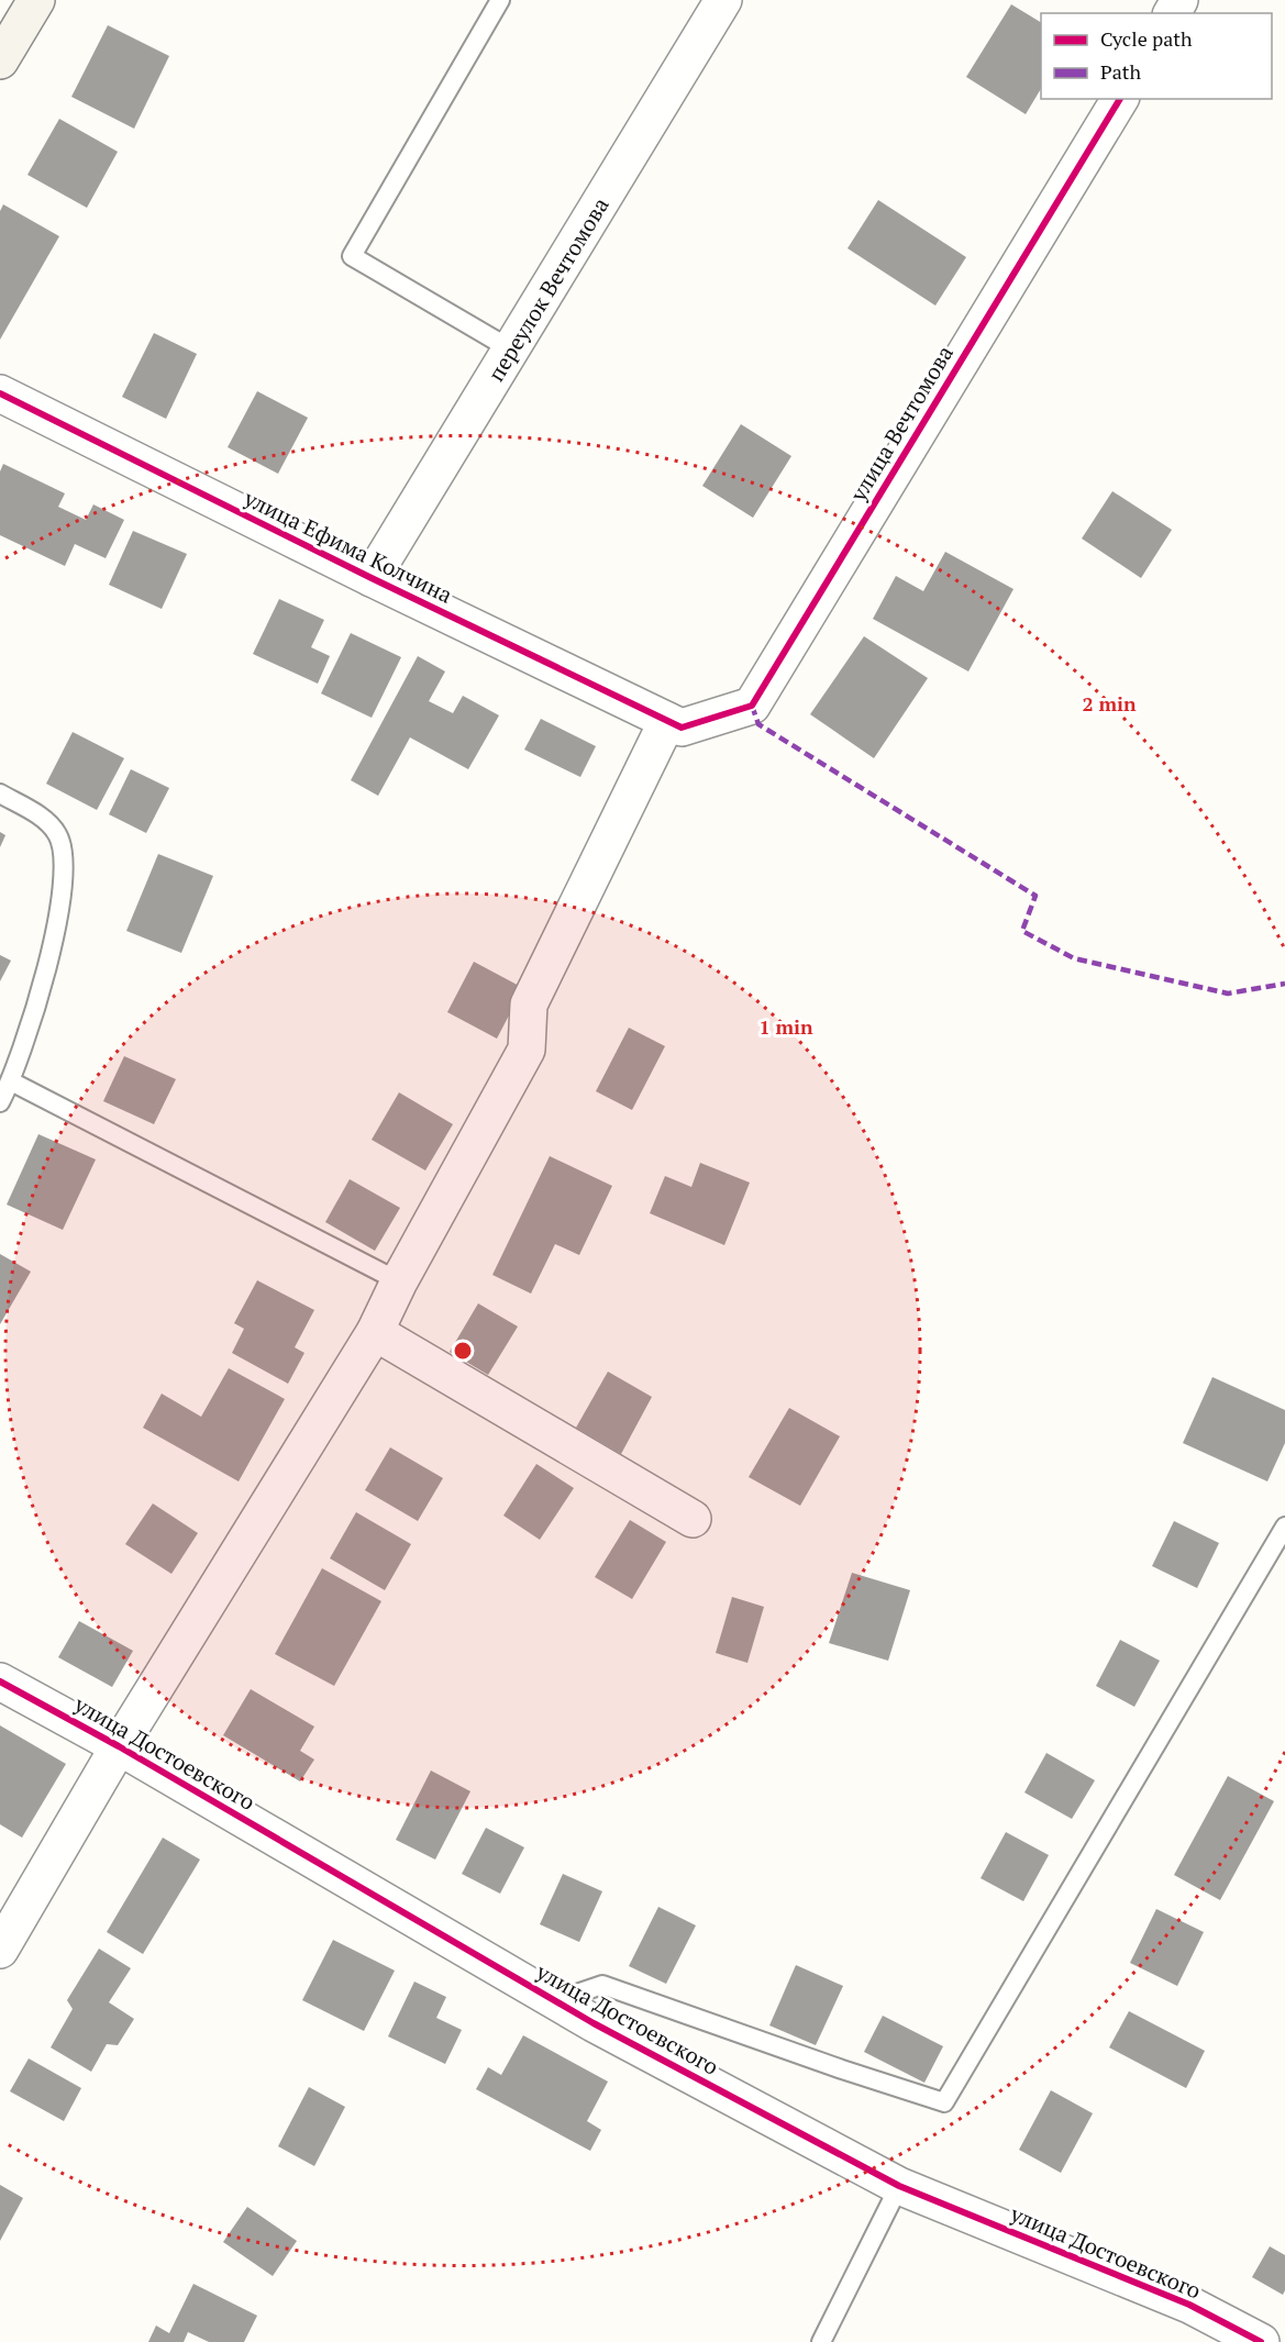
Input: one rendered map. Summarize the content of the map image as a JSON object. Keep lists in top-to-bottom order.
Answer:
{
  "streets": {
    "street": [
      "переулок Вечтомова",
      "улица Вечтомова",
      "улица Ефима Колчина",
      "улица Достоевского"
    ]
  },
  "crossings": [
    ["переулок Вечтомова", "улица Ефима Колчина"],
    ["улица Вечтомова", "улица Ефима Колчина"]
  ],
  "legend": ["Cycle path", "Path"],
  "rings": ["2 min", "1 min"]
}
